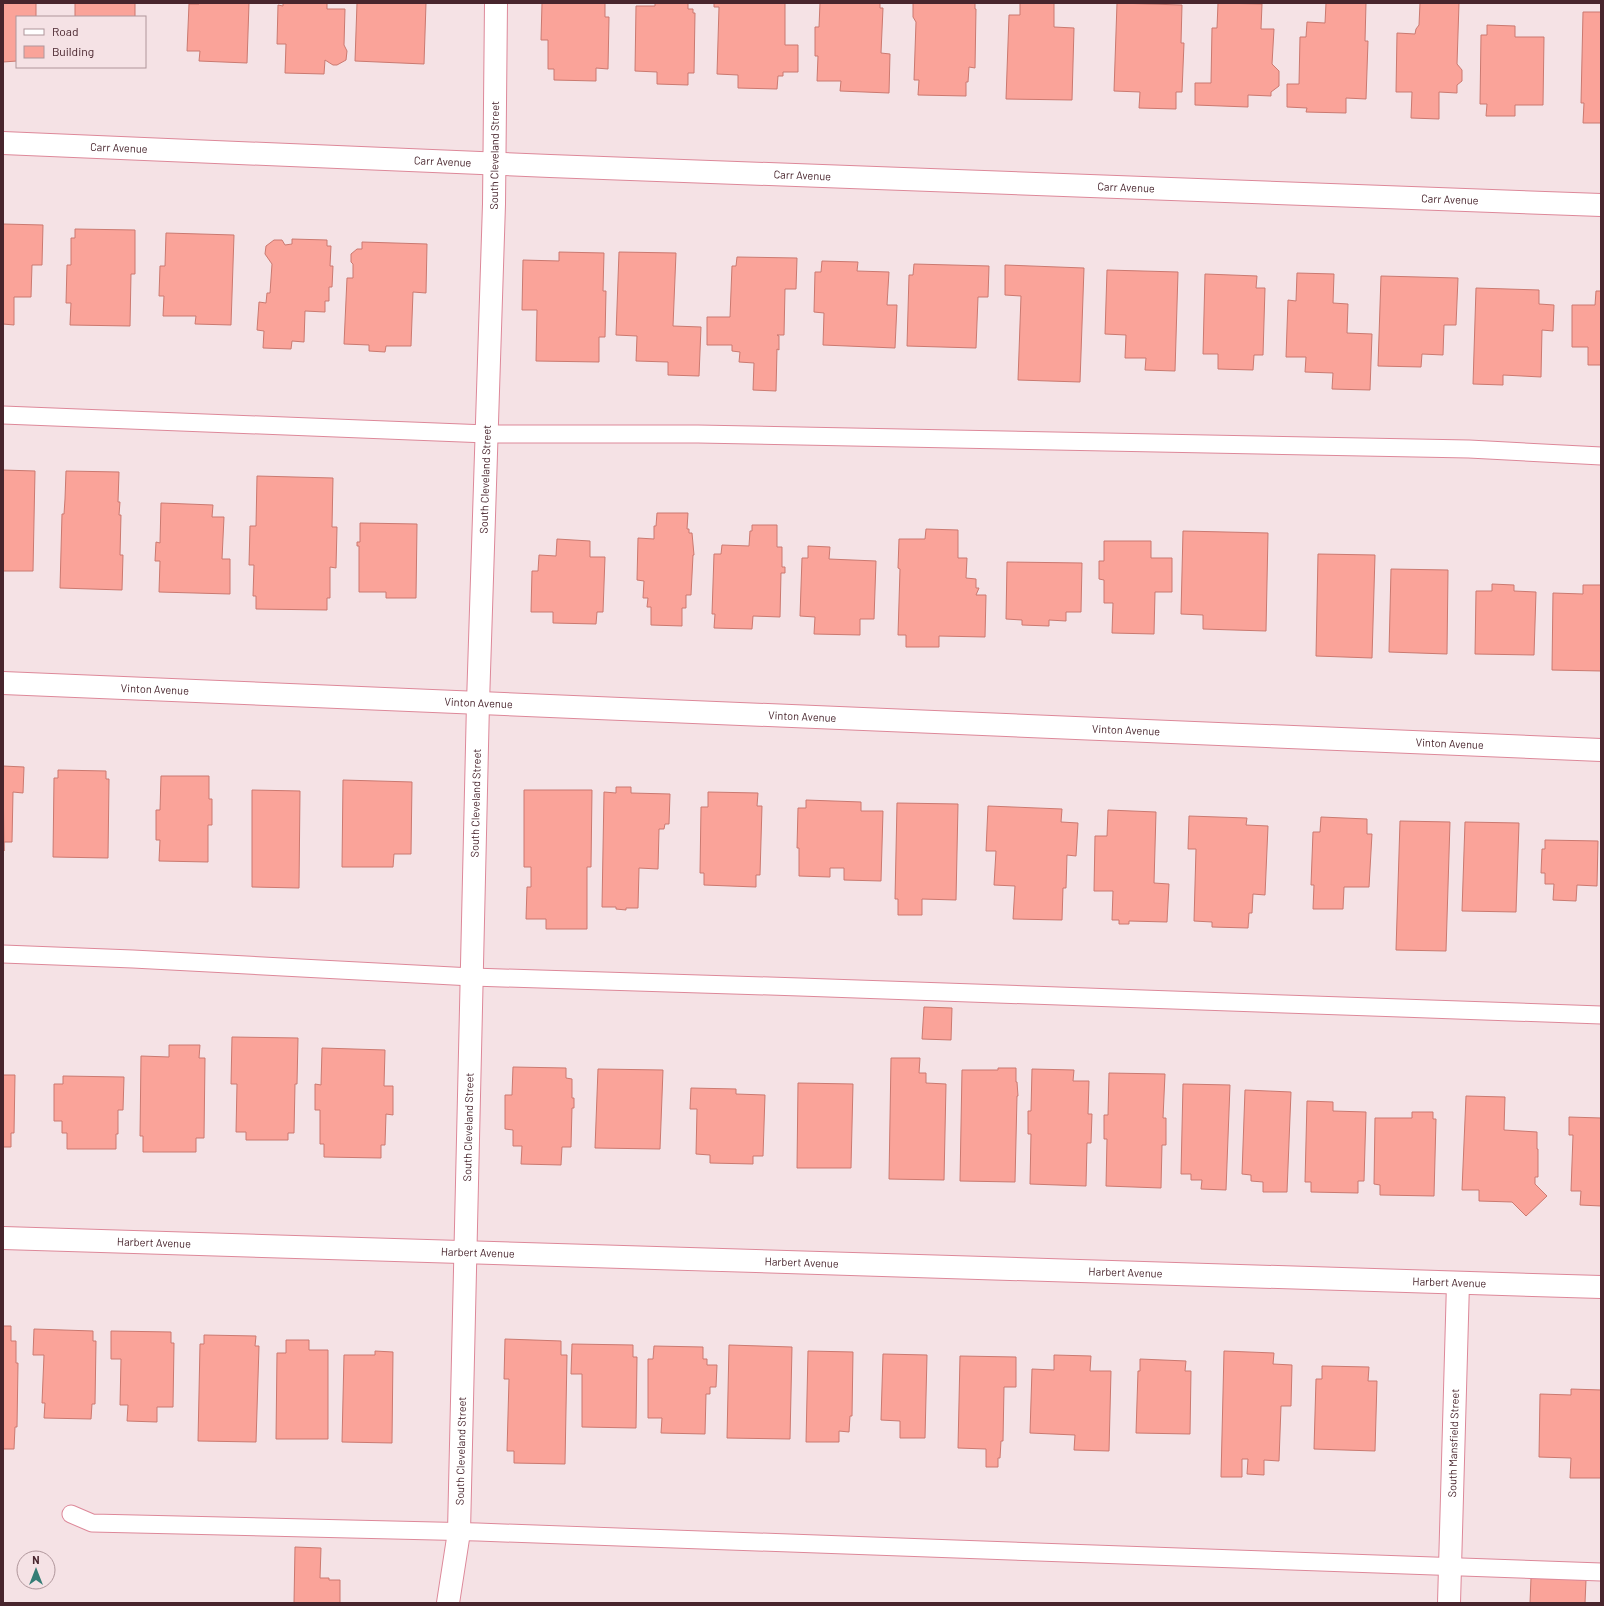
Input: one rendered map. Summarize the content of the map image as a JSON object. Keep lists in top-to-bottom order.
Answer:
{
  "streets": {
    "street": [
      "Carr Avenue",
      "South Cleveland Street",
      "Vinton Avenue",
      "Harbert Avenue",
      "South Mansfield Street"
    ]
  },
  "crossings": [
    ["Carr Avenue", "South Cleveland Street"],
    ["South Cleveland Street", "Vinton Avenue"],
    ["South Cleveland Street", "Harbert Avenue"],
    ["Harbert Avenue", "South Mansfield Street"]
  ],
  "legend": ["Road", "Building"],
  "north": "top"
}
